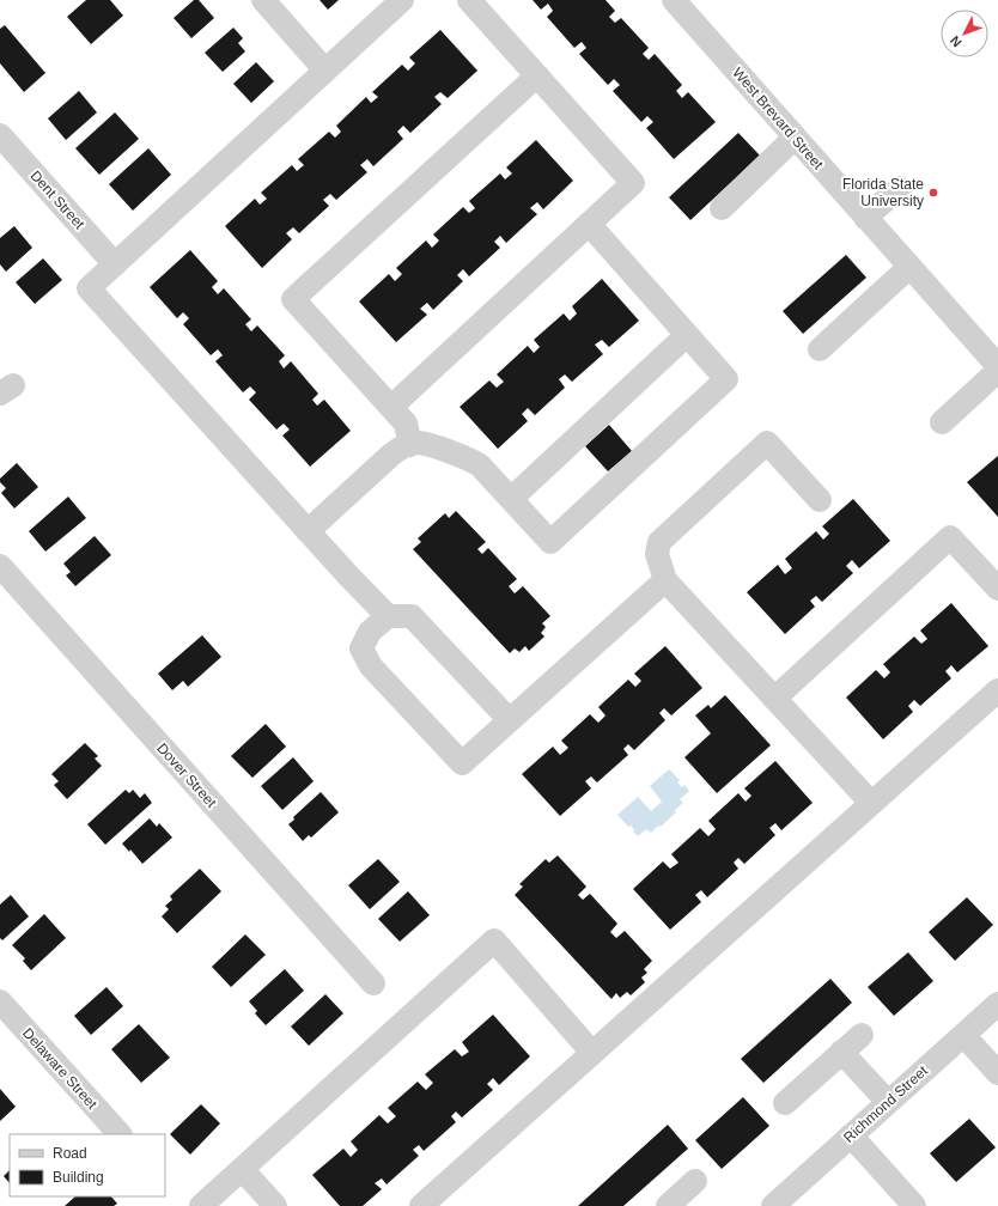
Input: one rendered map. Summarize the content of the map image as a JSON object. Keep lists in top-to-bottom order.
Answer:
{
  "streets": {
    "street": [
      "West Brevard Street",
      "Dent Street",
      "Dover Street",
      "Delaware Street",
      "Richmond Street"
    ]
  },
  "places": ["Florida State University"],
  "legend": ["Road", "Building"],
  "north": "bottom left"
}
